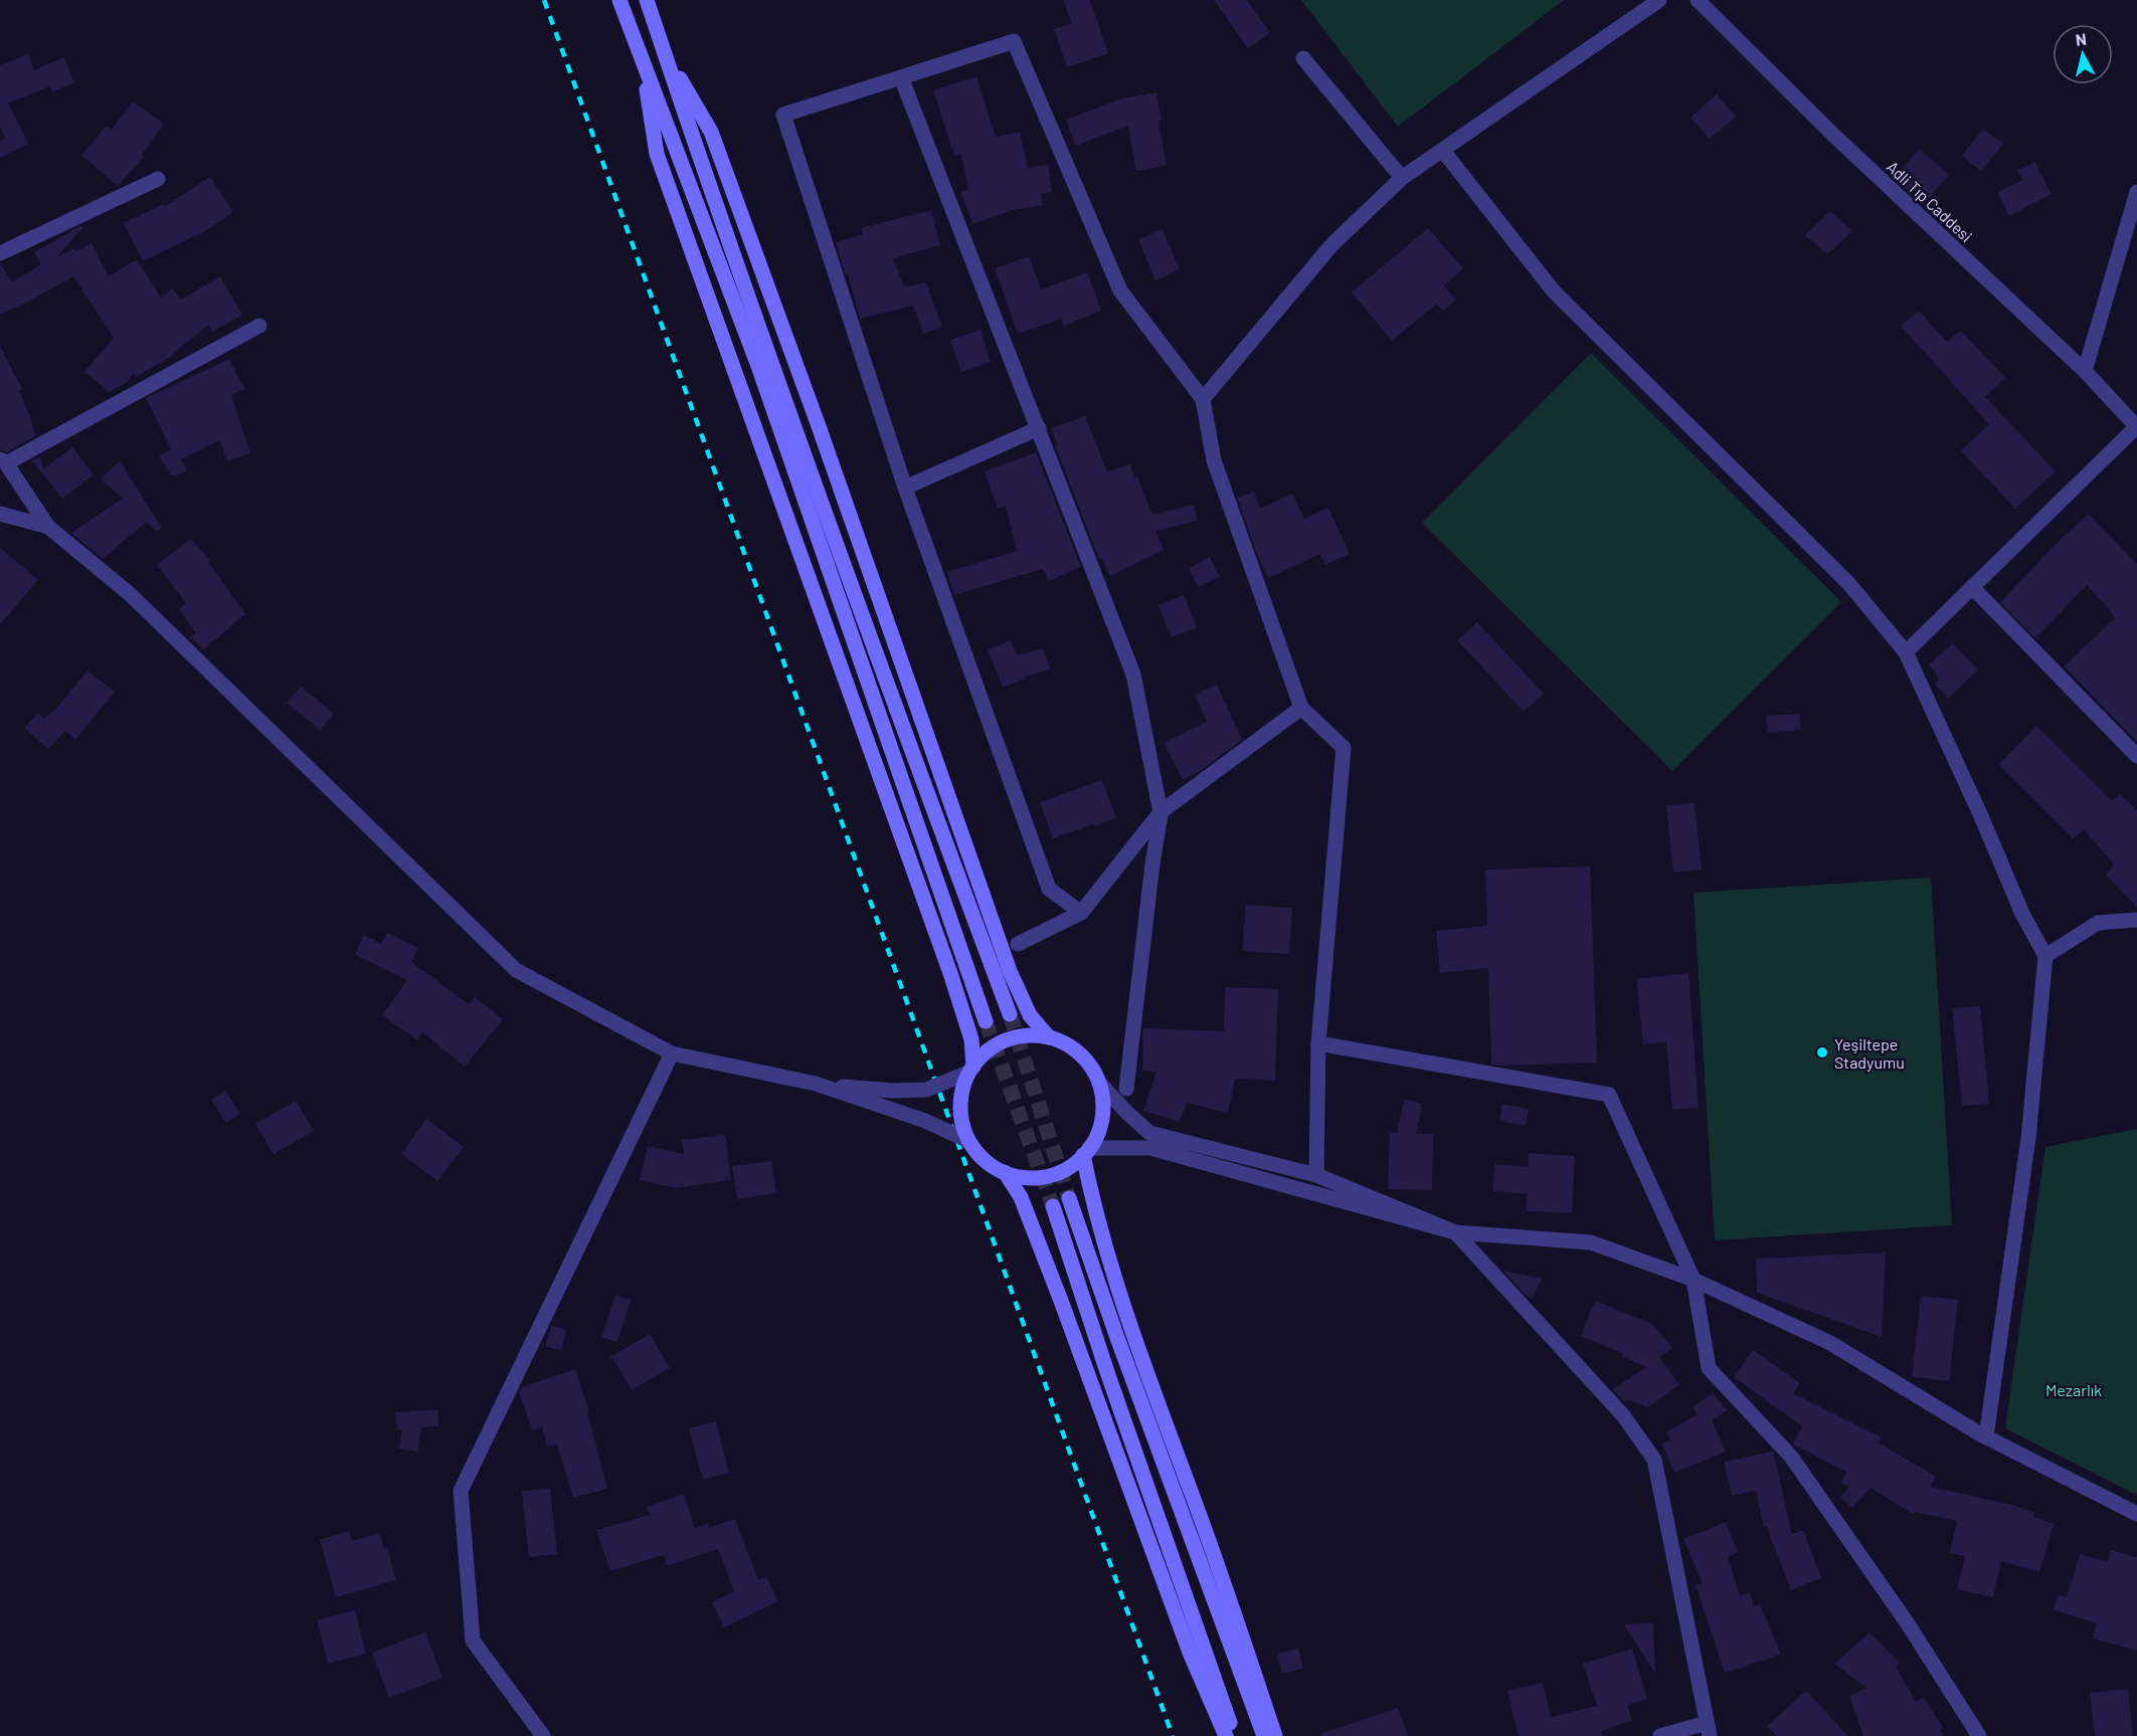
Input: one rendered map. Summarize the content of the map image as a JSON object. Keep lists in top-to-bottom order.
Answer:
{
  "streets": {
    "street": ["Adli Tıp Caddesi"]
  },
  "parks": ["Mezarlık"],
  "places": ["Yeşiltepe Stadyumu"],
  "north": "top"
}
